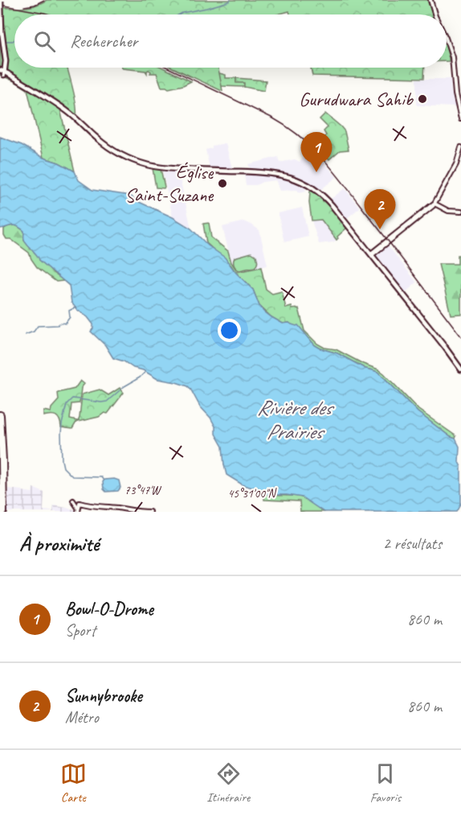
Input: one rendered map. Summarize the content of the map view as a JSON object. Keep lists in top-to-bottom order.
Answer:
{
  "water": ["Rivière des Prairies"],
  "places": ["Gurudwara Sahib", "Église Saint-Suzane"],
  "page": {
    "search": "Rechercher",
    "pins": ["1", "2"],
    "heading": ["À proximité", "2 résultats"],
    "list": [
      {
        "mark": "1",
        "name": "Bowl-O-Drome",
        "note": "Sport",
        "value": "860 m"
      },
      {
        "mark": "2",
        "name": "Sunnybrooke",
        "note": "Métro",
        "value": "860 m"
      }
    ],
    "nav": ["Carte", "Itinéraire", "Favoris"]
  },
  "coordinates": ["73°47'W", "45°31'00\"N"]
}
